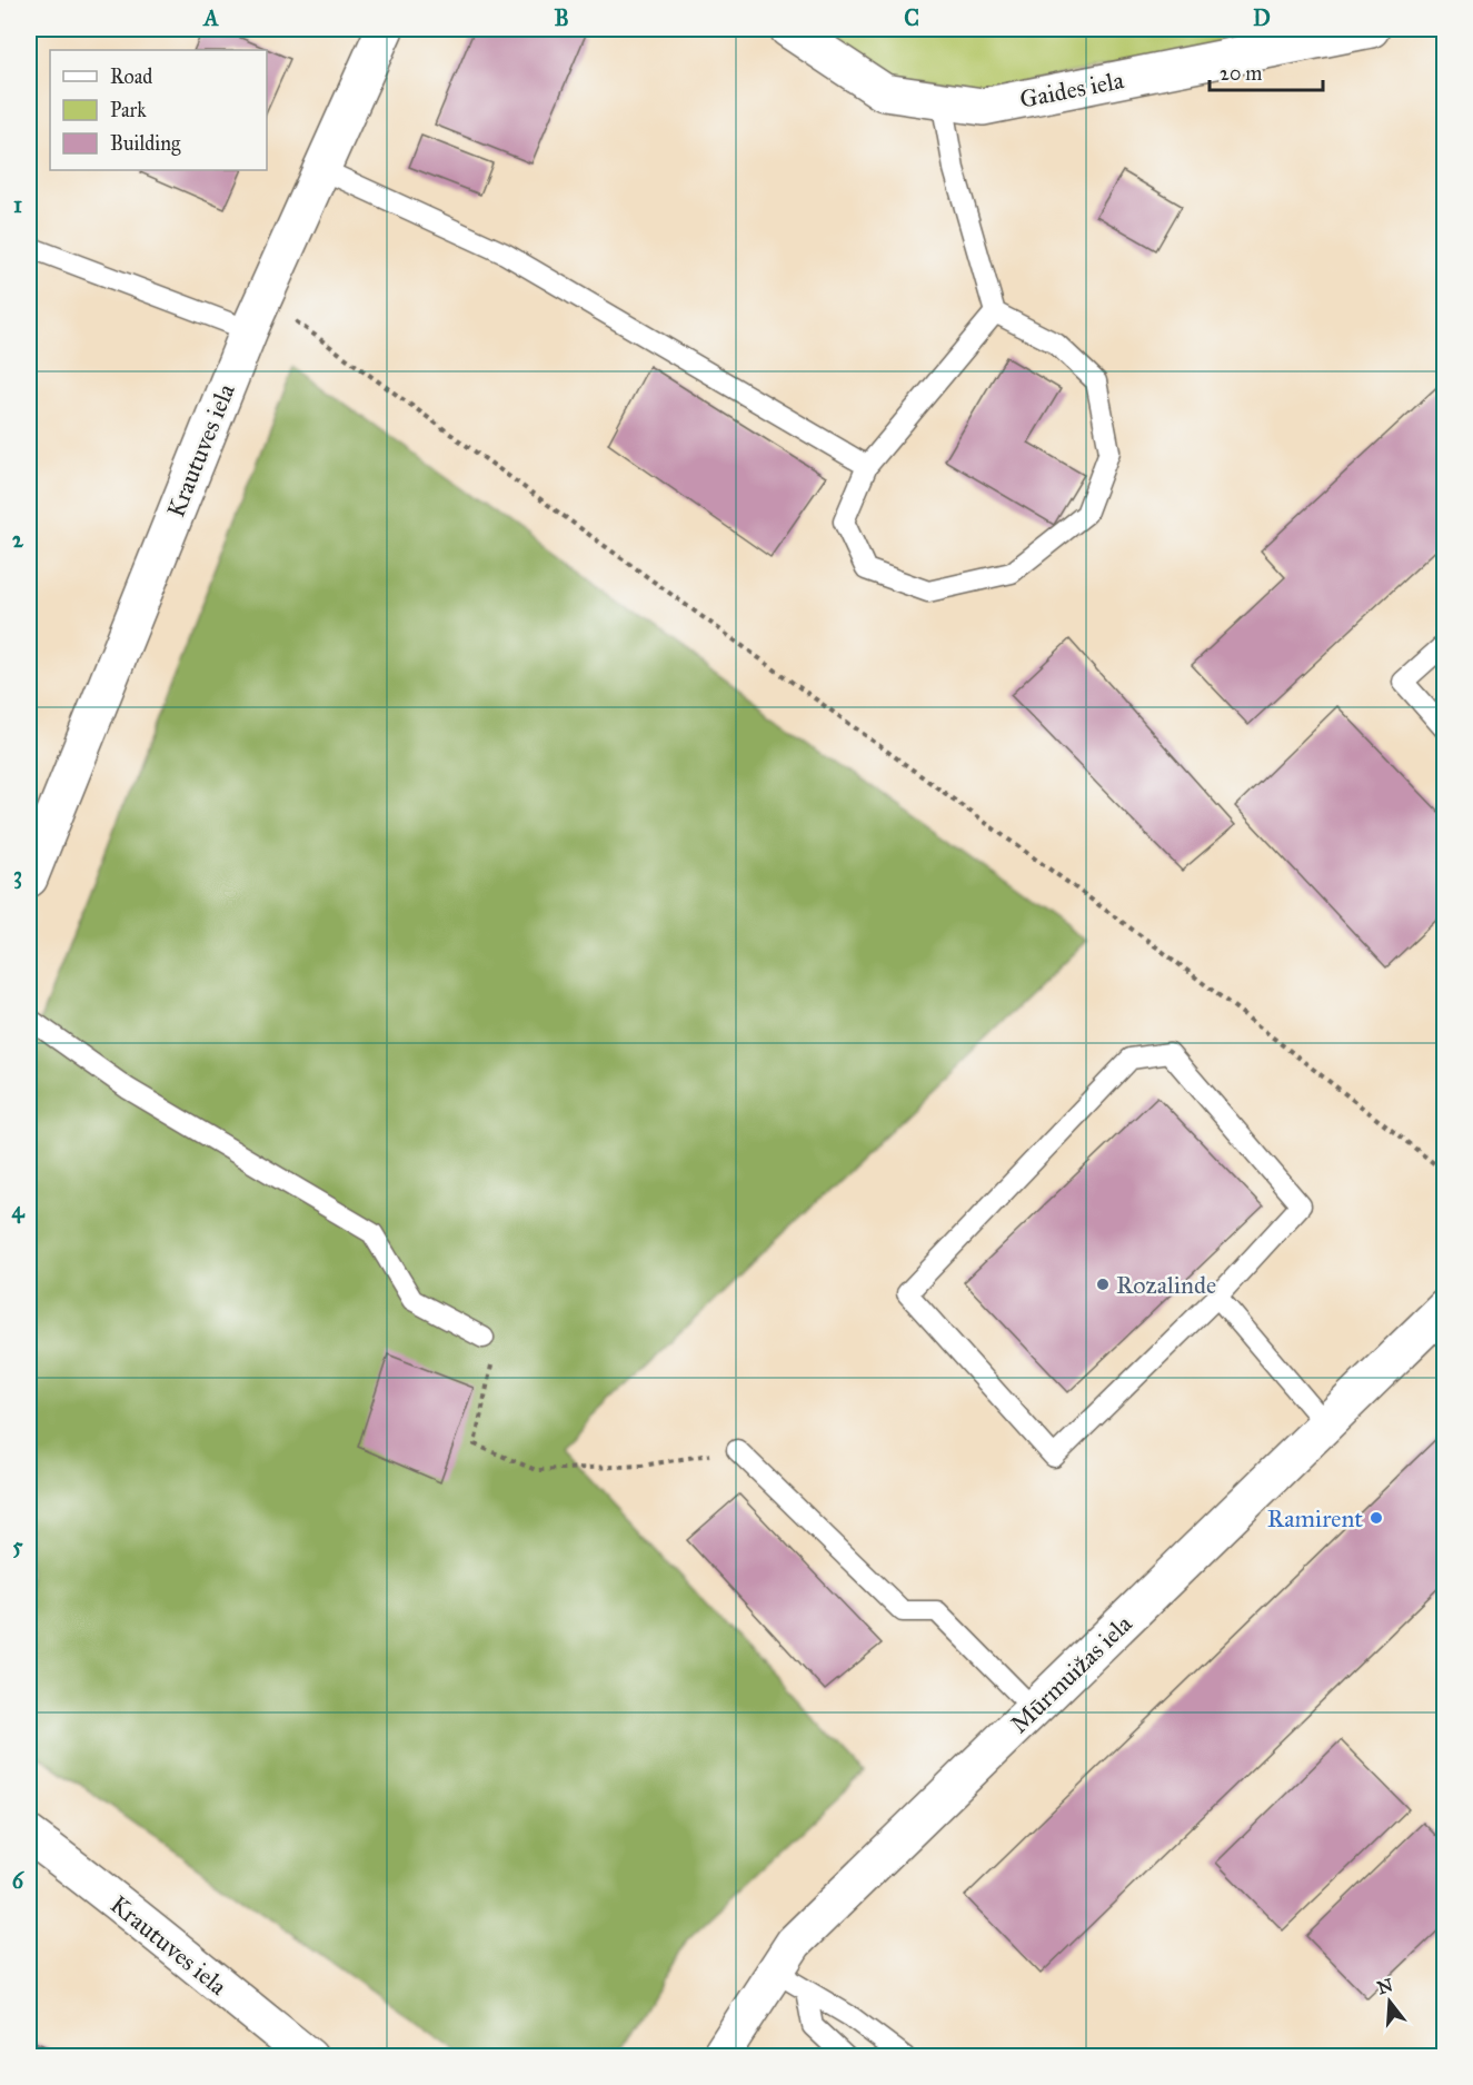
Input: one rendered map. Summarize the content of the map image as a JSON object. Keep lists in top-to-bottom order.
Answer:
{
  "streets": {
    "street": ["Gaides iela", "Krautuves iela", "Mūrmuižas iela"]
  },
  "places": ["Rozalinde", "Ramirent"],
  "legend": ["Road", "Park", "Building"],
  "scale_bar": "20 m",
  "north": "top",
  "grid": {
    "columns": [
      "A",
      "B",
      "C",
      "D"
    ],
    "rows": [
      "1",
      "2",
      "3",
      "4",
      "5",
      "6"
    ]
  }
}
